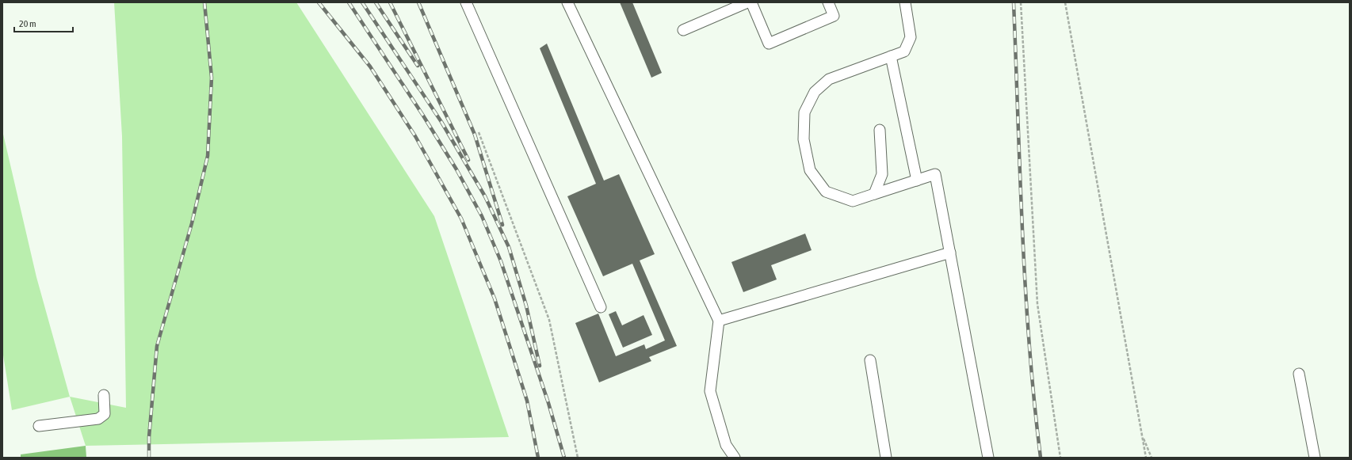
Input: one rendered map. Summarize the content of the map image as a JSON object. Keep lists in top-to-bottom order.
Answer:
{
  "scale_bar": "20 m"
}
